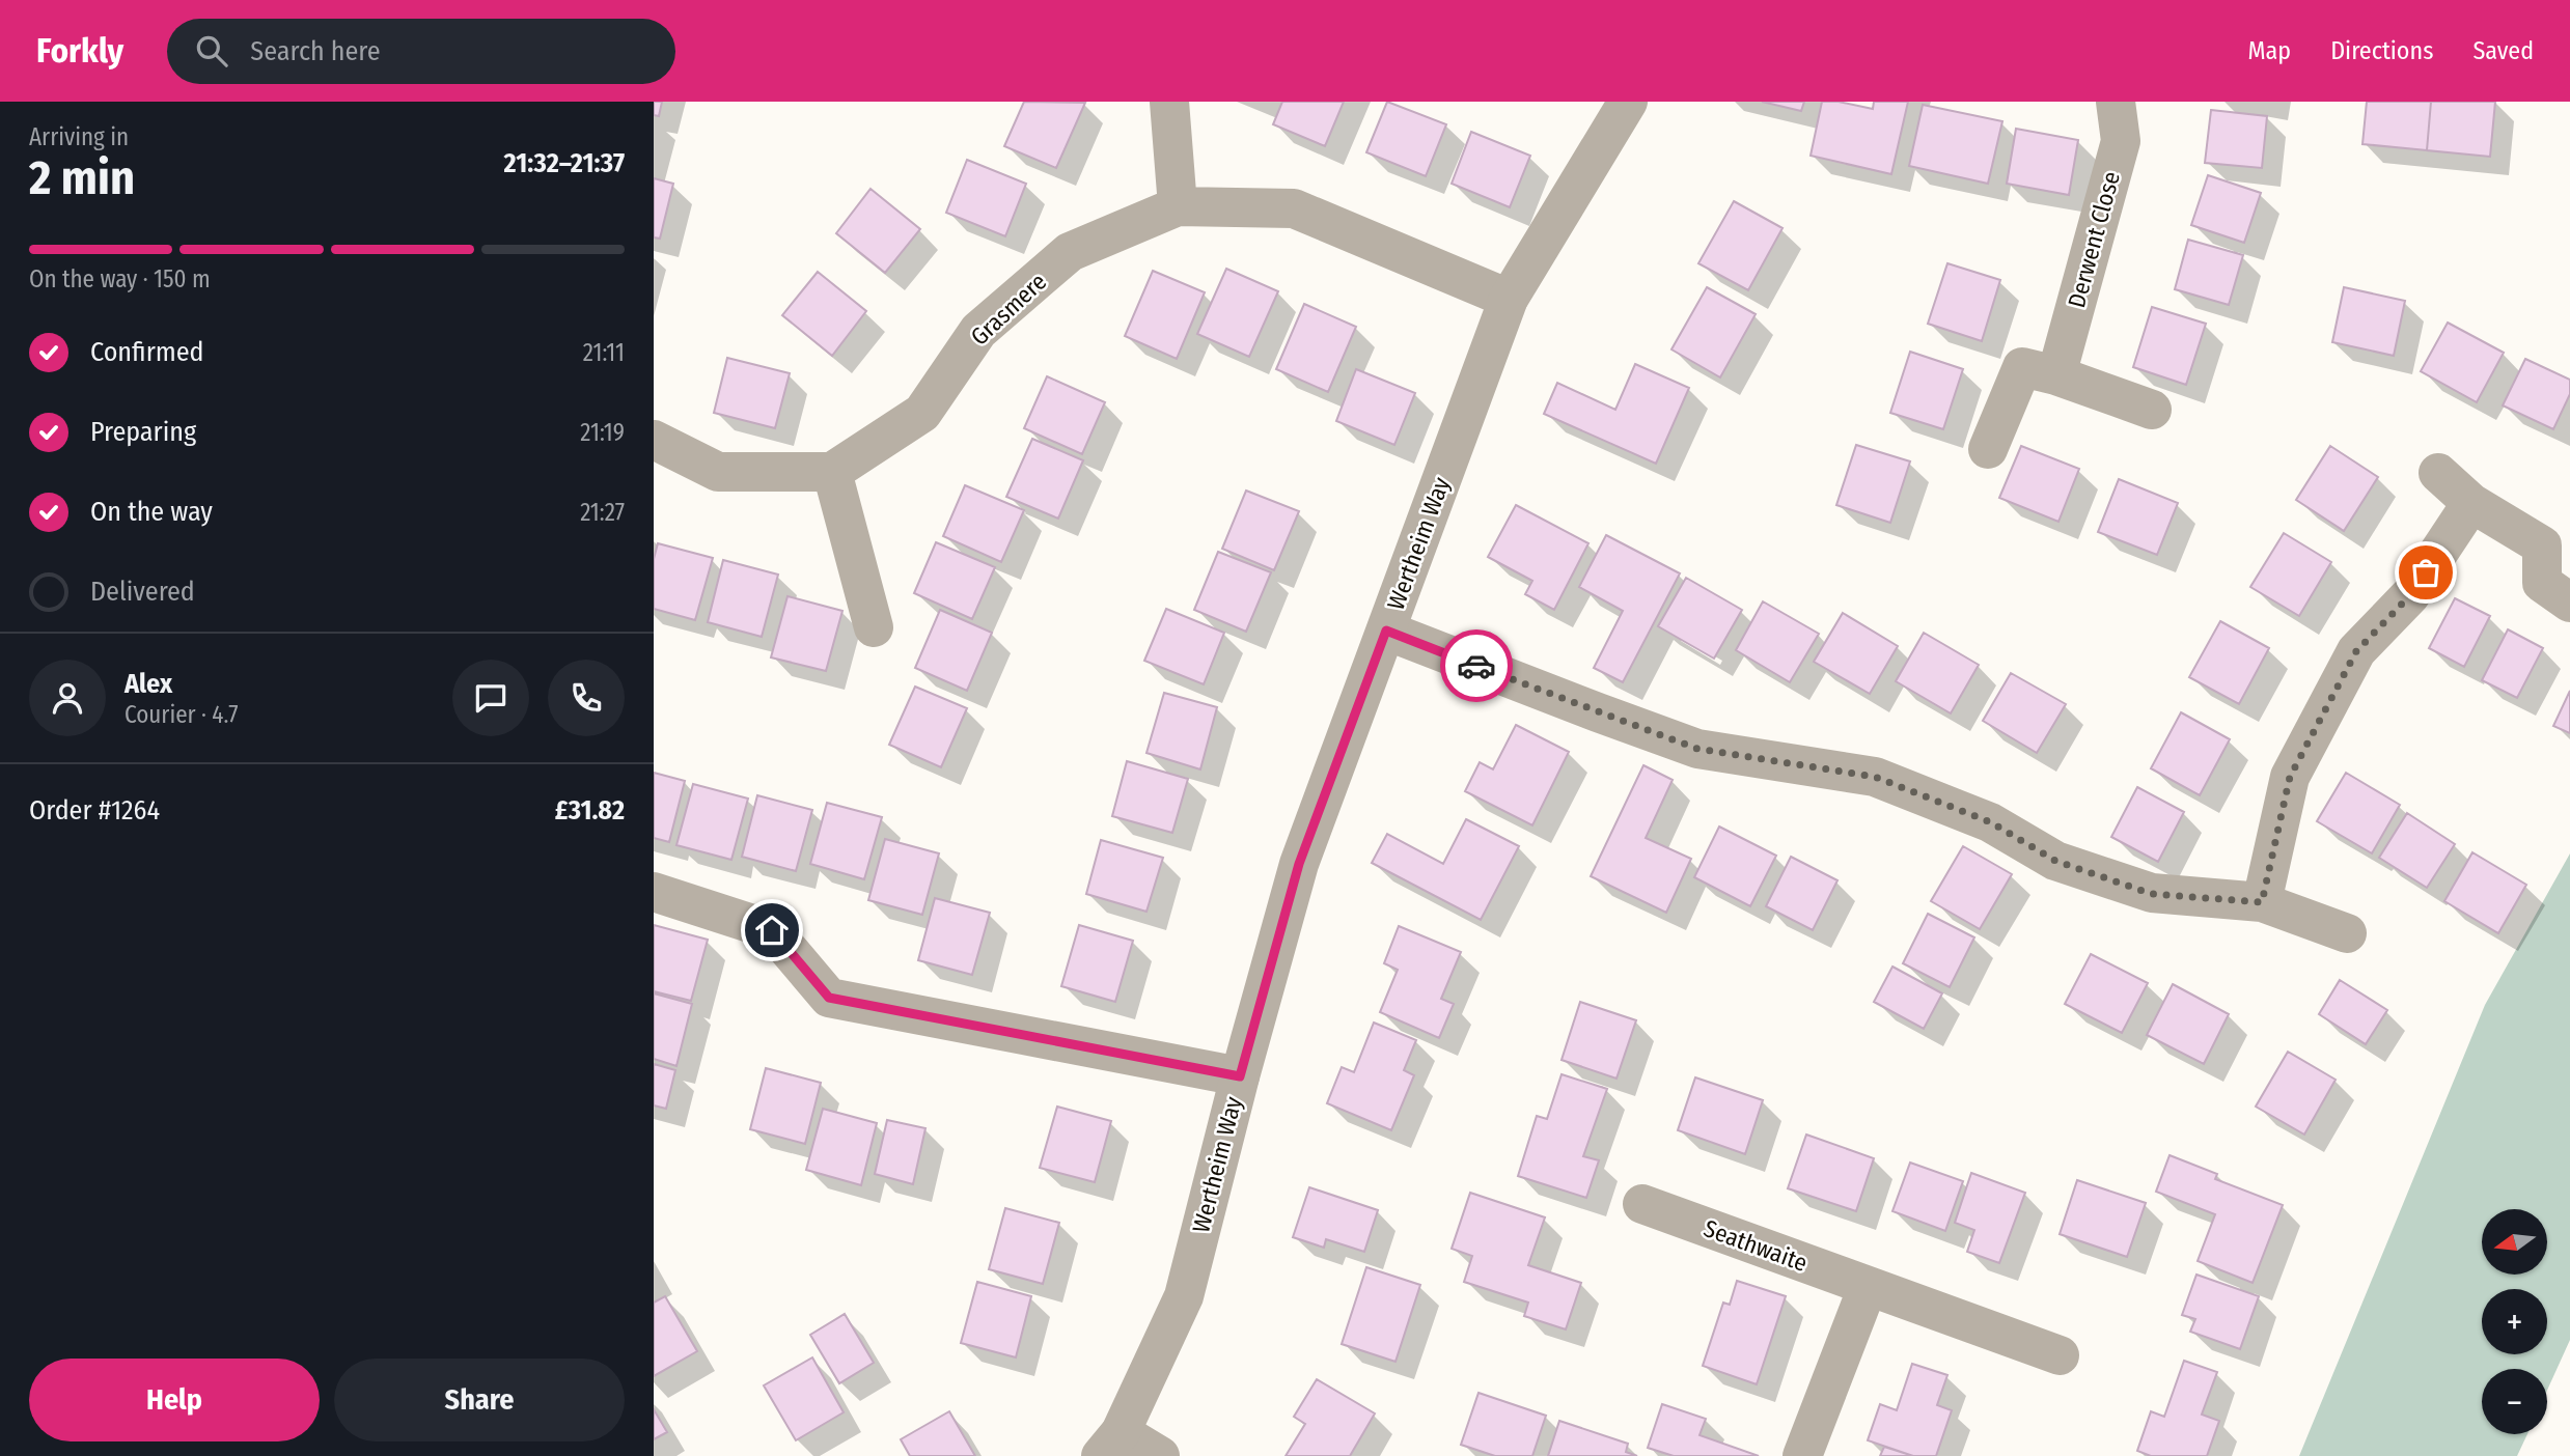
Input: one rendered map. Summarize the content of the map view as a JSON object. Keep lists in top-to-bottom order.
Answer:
{
  "streets": {
    "street": [
      "Derwent Close",
      "Grasmere",
      "Wertheim Way",
      "Seathwaite"
    ]
  },
  "crossings": [
    ["Grasmere", "Wertheim Way"]
  ],
  "north": "left",
  "page": {
    "header": "Forkly",
    "search": "Search here",
    "nav": ["Map", "Directions", "Saved"],
    "heading": ["2 min", "Arriving in", "21:32–21:37"],
    "panel": [
      "Alex",
      "Courier · 4.7",
      "Order #1264",
      "£31.82"
    ],
    "bar": "On the way · 150 m",
    "list": [
      ["Confirmed", "21:11"],
      ["Preparing", "21:19"],
      ["On the way", "21:27"],
      "Delivered"
    ],
    "map_buttons": ["+", "−"],
    "buttons": ["Help", "Share"]
  }
}
